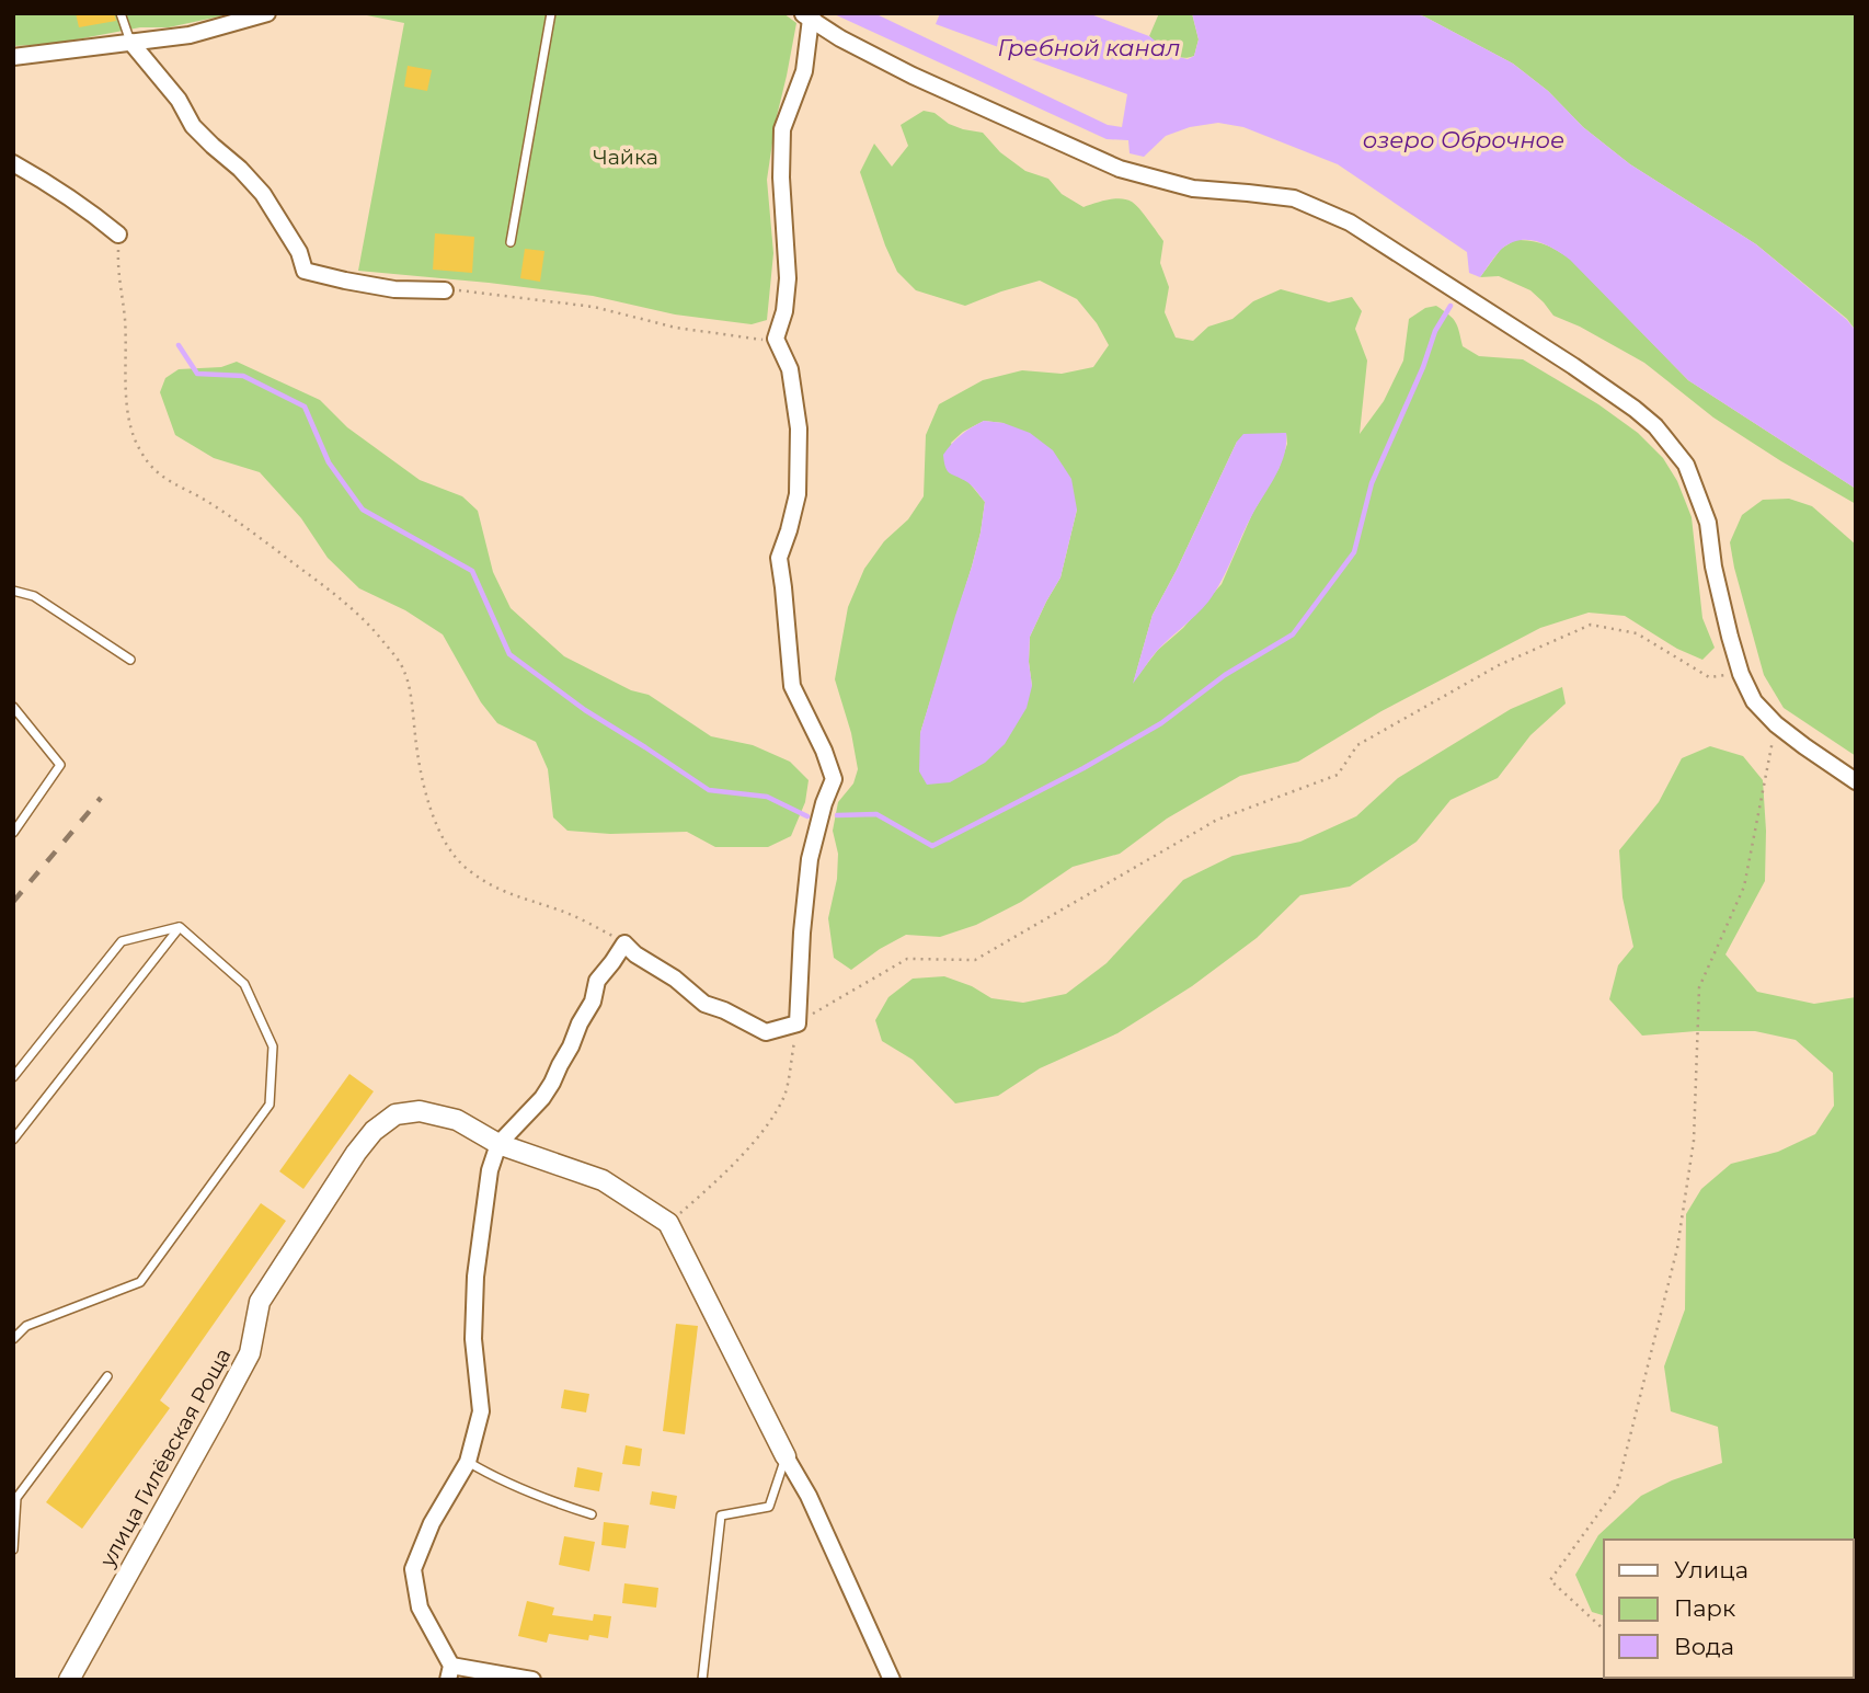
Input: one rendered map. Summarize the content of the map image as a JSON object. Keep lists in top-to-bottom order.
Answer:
{
  "streets": {
    "street": ["улица Гилёвская Роща"]
  },
  "water": ["Гребной канал", "озеро Оброчное"],
  "parks": ["Чайка"],
  "legend": ["Улица", "Парк", "Вода"]
}
